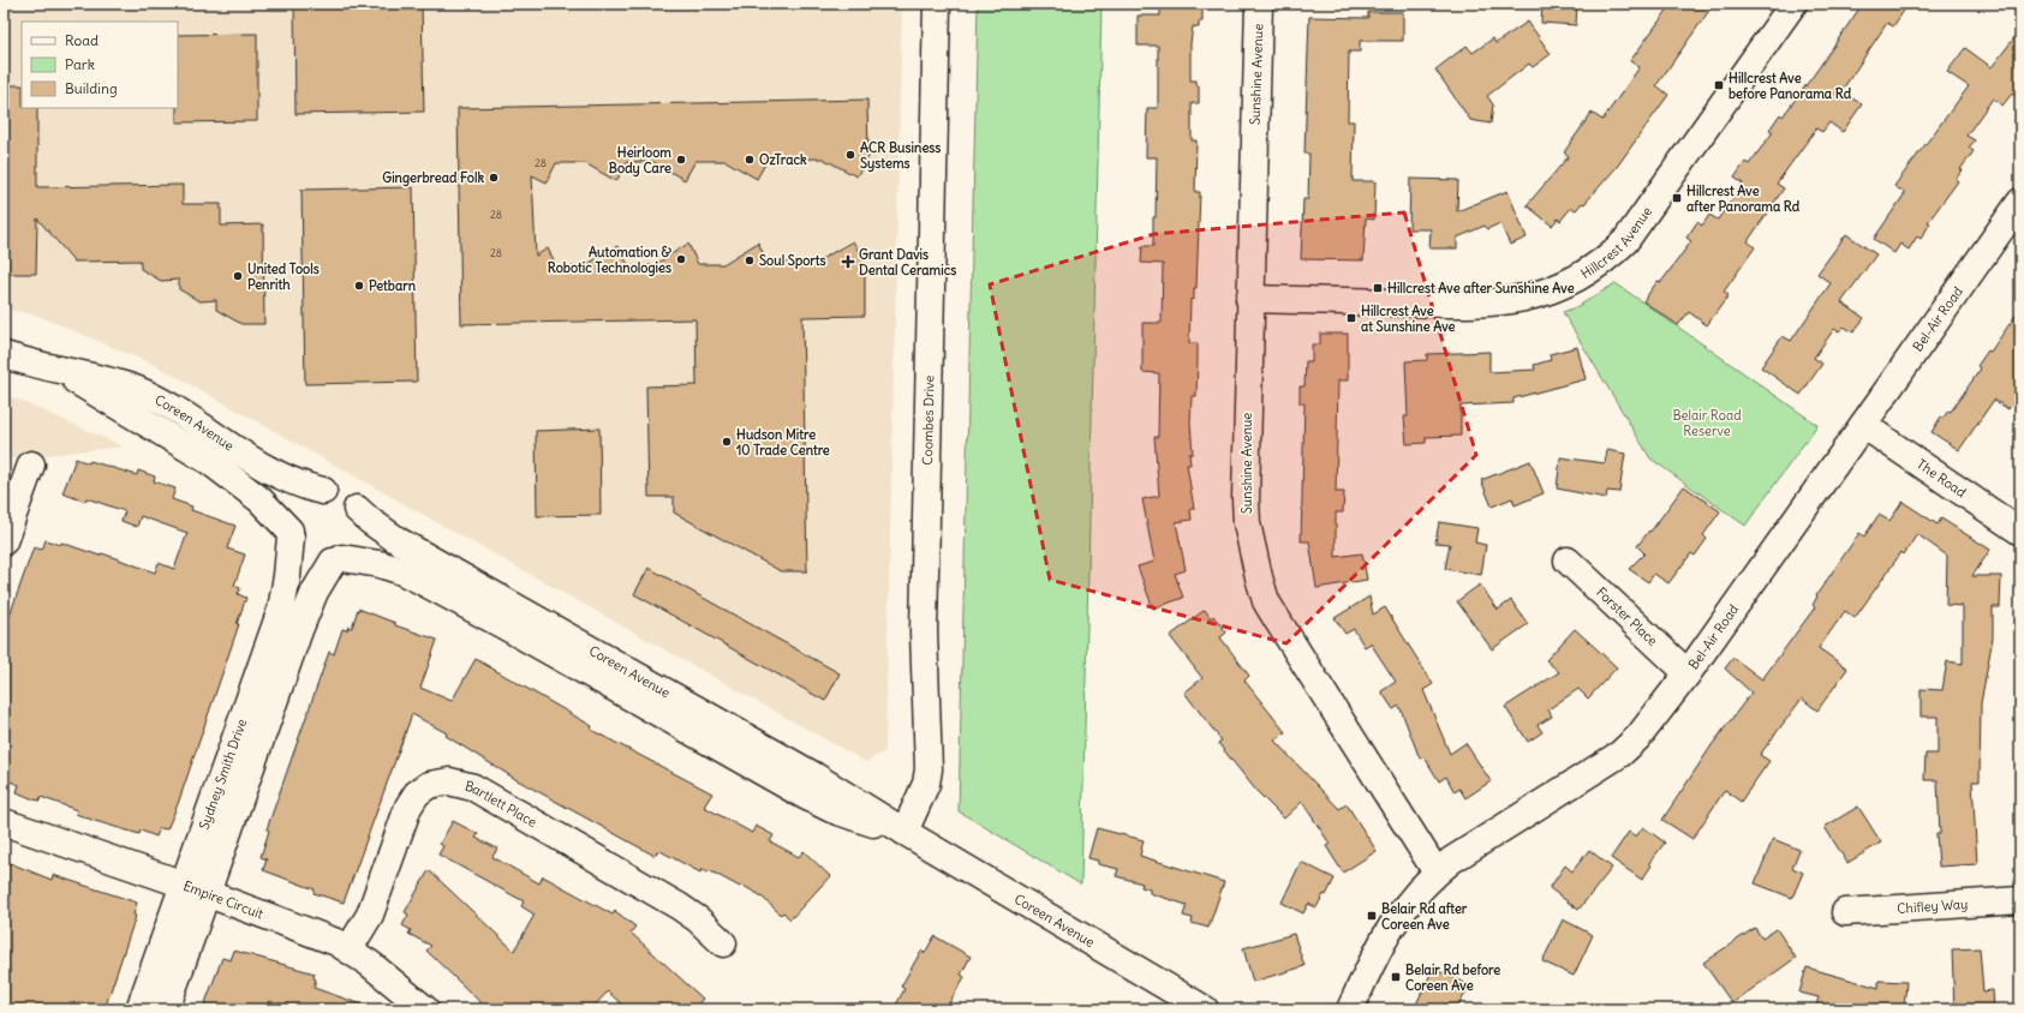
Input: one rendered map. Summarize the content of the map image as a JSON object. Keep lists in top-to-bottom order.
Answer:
{
  "streets": {
    "street": [
      "Sunshine Avenue",
      "Hillcrest Avenue",
      "Bel-Air Road",
      "Coombes Drive",
      "Coreen Avenue",
      "The Road",
      "Forster Place",
      "Sydney Smith Drive",
      "Bartlett Place",
      "Empire Circuit",
      "Chifley Way"
    ]
  },
  "crossings": [
    ["Sunshine Avenue", "Hillcrest Avenue"],
    ["Sunshine Avenue", "Bel-Air Road"],
    ["Bel-Air Road", "The Road"],
    ["Bel-Air Road", "Forster Place"],
    ["Coombes Drive", "Coreen Avenue"],
    ["Coreen Avenue", "Sydney Smith Drive"],
    ["Sydney Smith Drive", "Empire Circuit"],
    ["Bartlett Place", "Empire Circuit"]
  ],
  "parks": ["Belair Road Reserve"],
  "places": {
    "transit": [
      "Hillcrest Ave before Panorama Rd",
      "Hillcrest Ave after Panorama Rd",
      "Hillcrest Ave after Sunshine Ave",
      "Hillcrest Ave at Sunshine Ave",
      "Belair Rd after Coreen Ave",
      "Belair Rd before Coreen Ave"
    ],
    "other": [
      "ACR Business Systems",
      "Heirloom Body Care",
      "OzTrack",
      "Gingerbread Folk",
      "Automation & Robotic Technologies",
      "Soul Sports",
      "United Tools Penrith",
      "Petbarn",
      "Hudson Mitre 10 Trade Centre"
    ],
    "health": ["Grant Davis Dental Ceramics"]
  },
  "house_numbers": ["28", "28", "28"],
  "legend": ["Road", "Park", "Building"]
}
